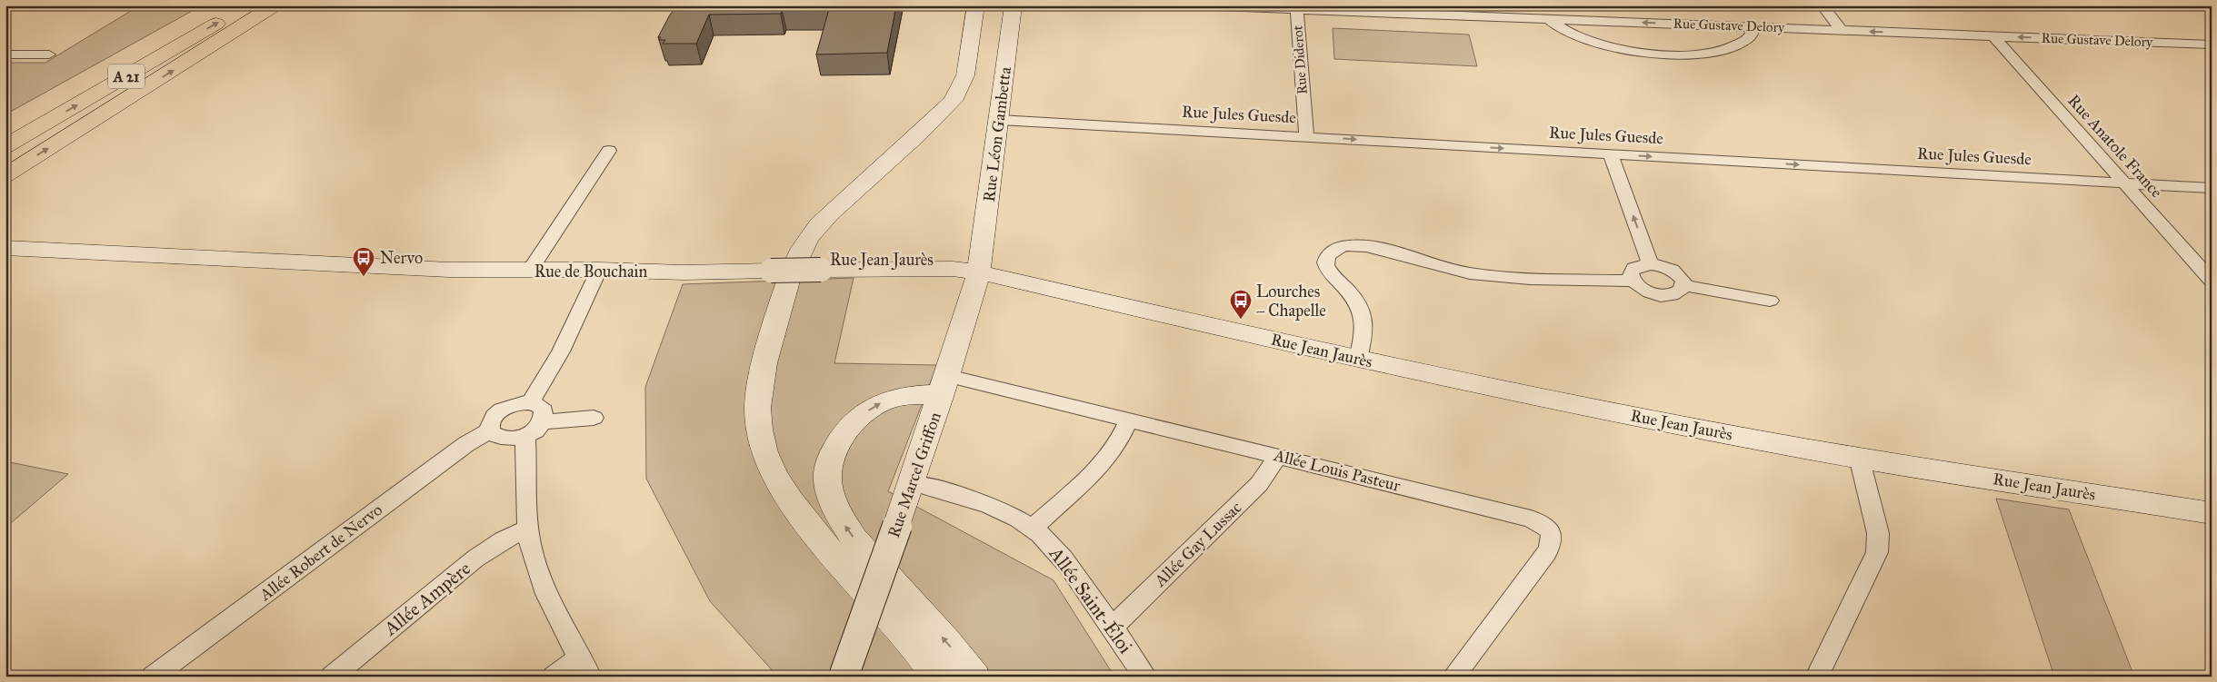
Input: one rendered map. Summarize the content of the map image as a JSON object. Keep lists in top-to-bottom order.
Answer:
{
  "streets": {
    "highway": ["A 21"],
    "street": [
      "Rue Gustave Delory",
      "Rue Diderot",
      "Rue Jules Guesde",
      "Rue Léon Gambetta",
      "Rue Anatole France",
      "Rue Jean Jaurès",
      "Rue de Bouchain",
      "Allée Louis Pasteur",
      "Rue Marcel Griffon",
      "Allée Gay Lussac",
      "Allée Robert de Nervo",
      "Allée Ampère",
      "Allée Saint-Éloi"
    ]
  },
  "crossings": [
    ["Rue Gustave Delory", "Rue Diderot"],
    ["Rue Gustave Delory", "Rue Anatole France"],
    ["Rue Diderot", "Rue Jules Guesde"],
    ["Rue Jules Guesde", "Rue Léon Gambetta"],
    ["Rue Jules Guesde", "Rue Anatole France"],
    ["Rue Léon Gambetta", "Rue Jean Jaurès"],
    ["Rue Léon Gambetta", "Rue de Bouchain"],
    ["Rue Léon Gambetta", "Rue Marcel Griffon"],
    ["Rue Jean Jaurès", "Rue de Bouchain"],
    ["Rue Jean Jaurès", "Rue Marcel Griffon"],
    ["Rue de Bouchain", "Rue Marcel Griffon"],
    ["Allée Louis Pasteur", "Rue Marcel Griffon"],
    ["Allée Louis Pasteur", "Allée Gay Lussac"],
    ["Rue Marcel Griffon", "Allée Saint-Éloi"],
    ["Allée Gay Lussac", "Allée Saint-Éloi"]
  ],
  "places": {
    "bus stop": ["Nervo", "Lourches – Chapelle"]
  }
}
